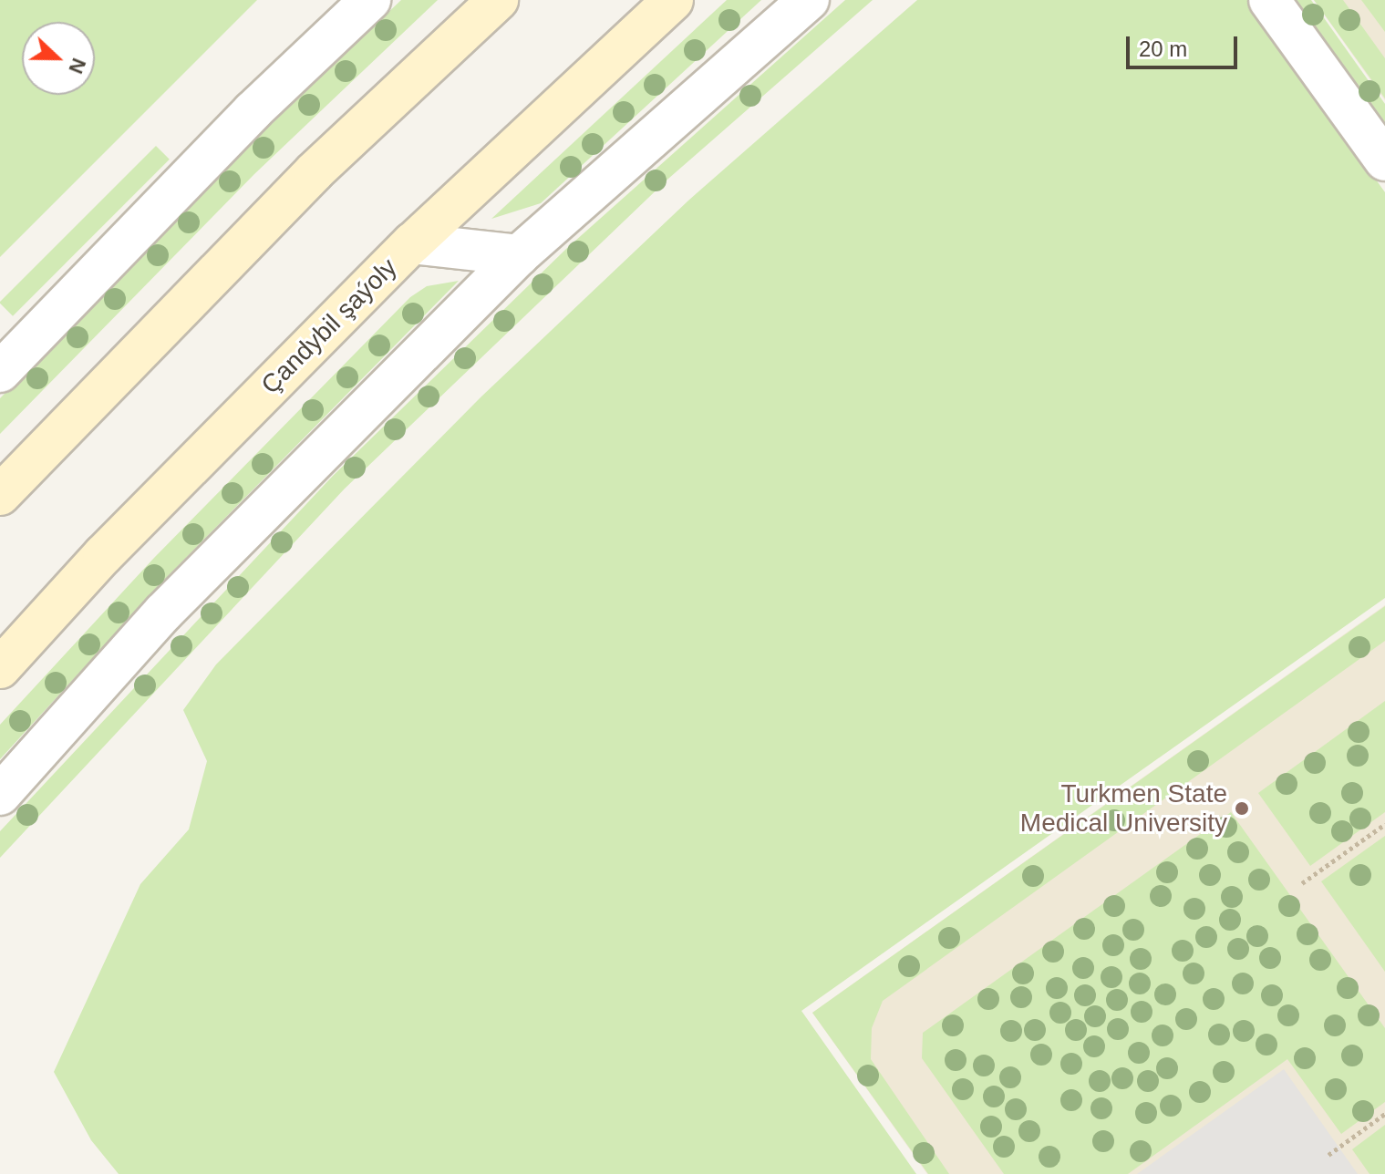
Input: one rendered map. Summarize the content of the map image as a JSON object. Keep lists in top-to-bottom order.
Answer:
{
  "streets": {
    "main road": ["Çandybil şaýoly"]
  },
  "places": ["Turkmen State Medical University"],
  "scale_bar": "20 m",
  "north": "right"
}
